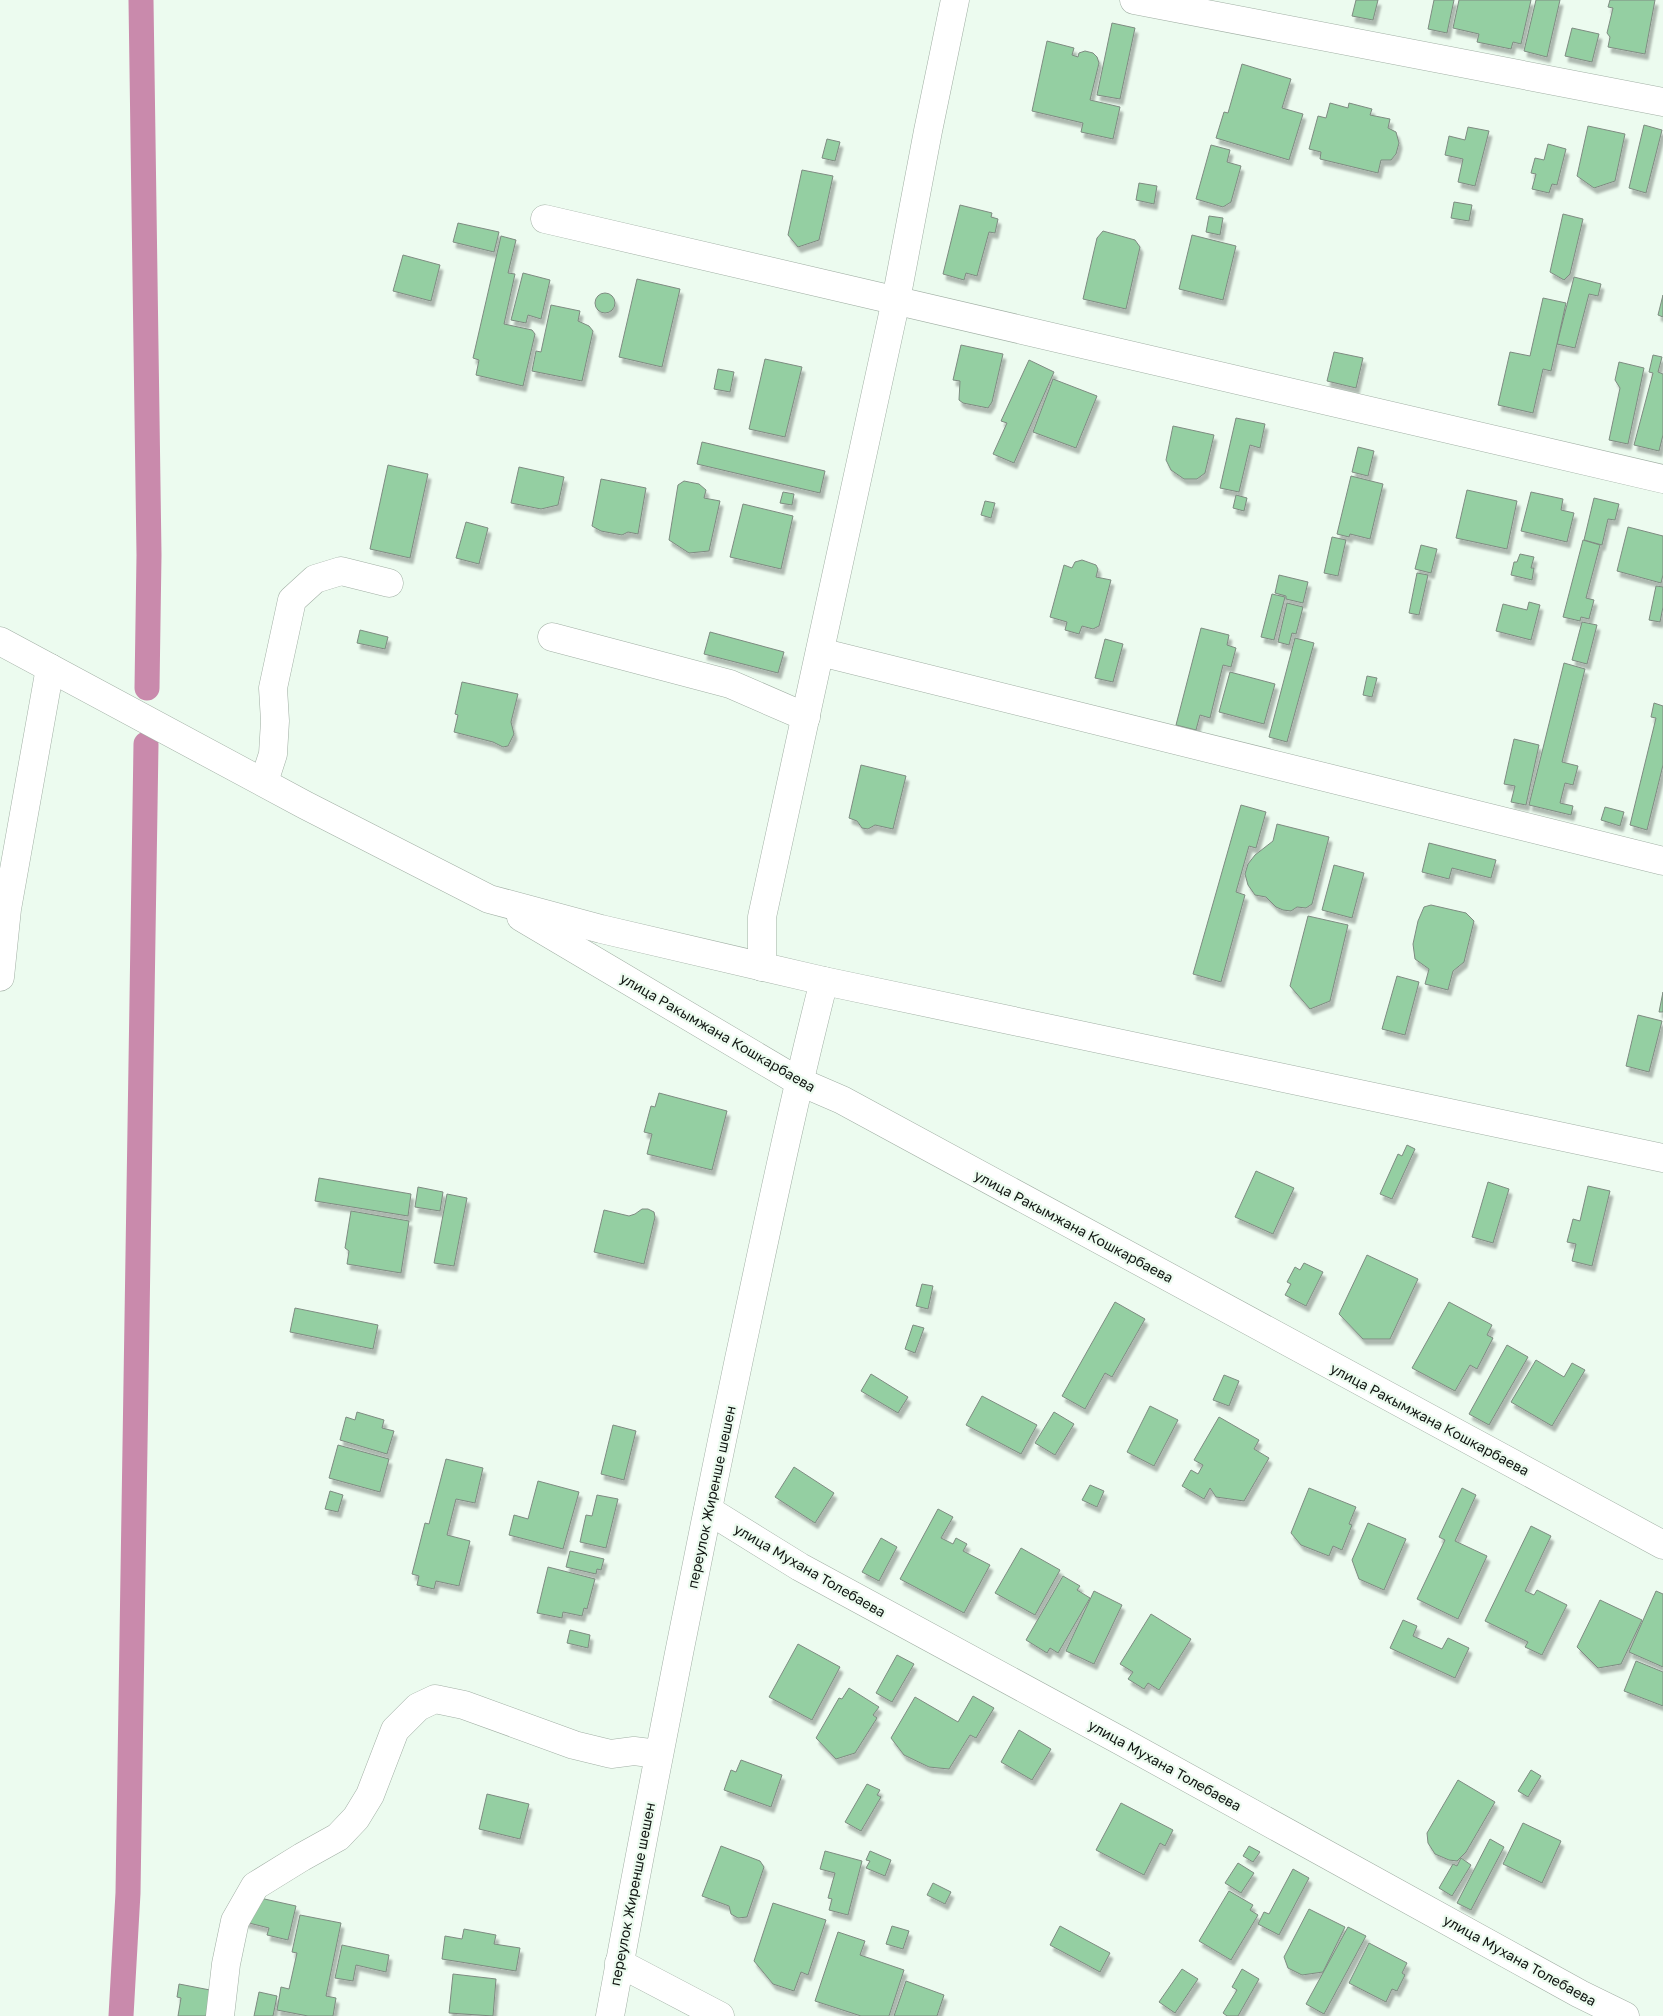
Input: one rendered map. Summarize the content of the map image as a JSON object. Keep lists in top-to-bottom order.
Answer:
{
  "streets": {
    "street": ["улица Ракымжана Кошкарбаева", "переулок Жиренше шешен", "улица Мухана Толебаева"]
  },
  "crossings": [
    ["улица Ракымжана Кошкарбаева", "переулок Жиренше шешен"],
    ["переулок Жиренше шешен", "улица Мухана Толебаева"]
  ]
}
